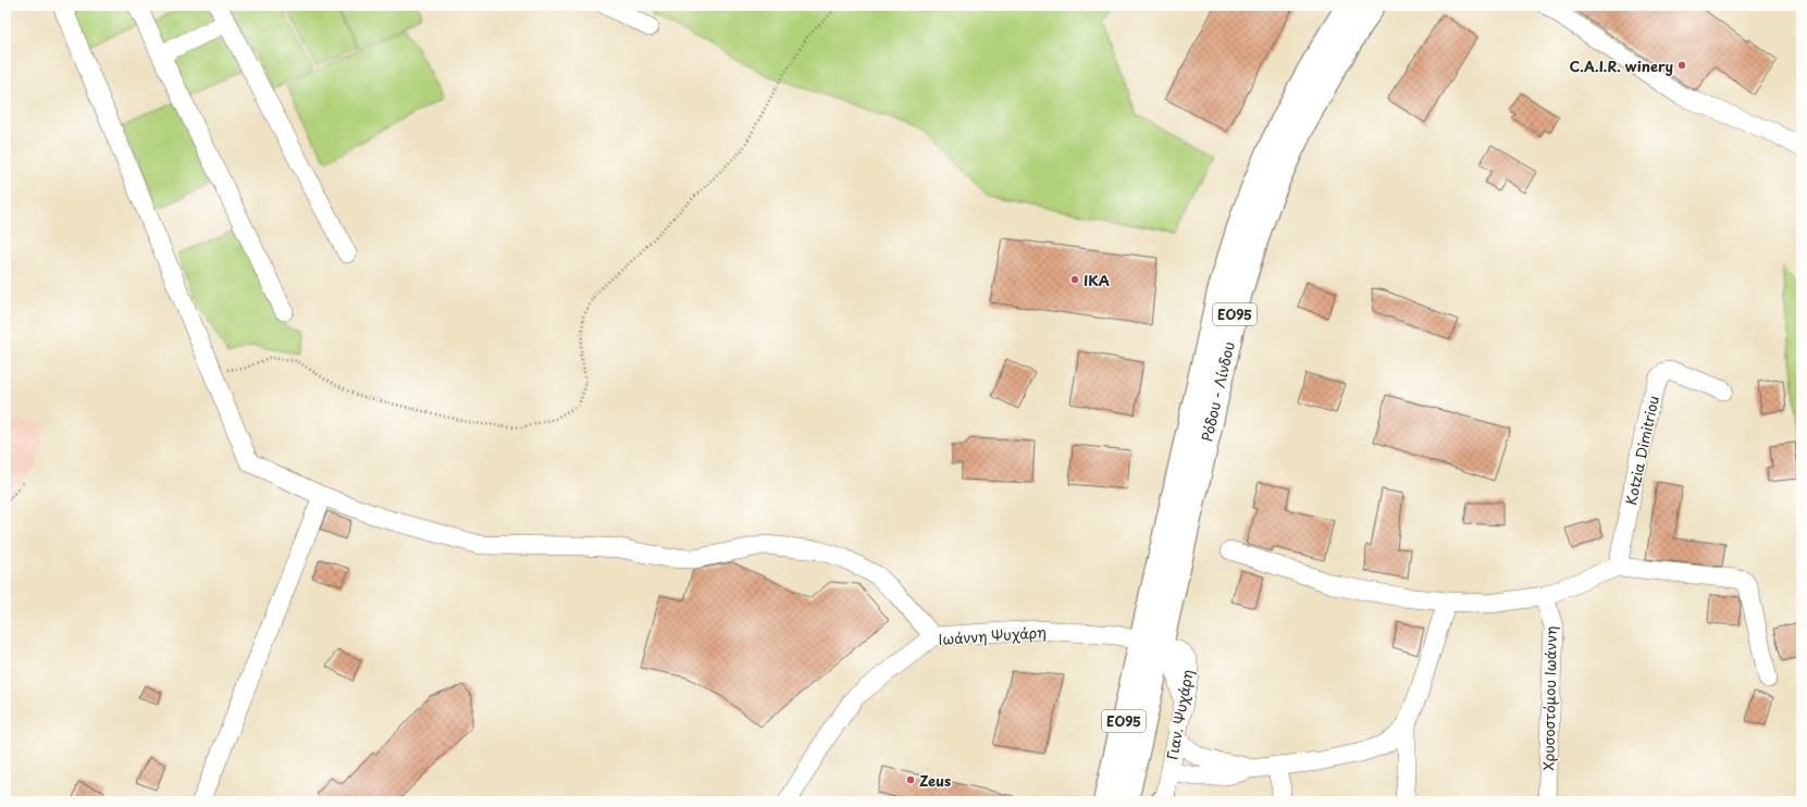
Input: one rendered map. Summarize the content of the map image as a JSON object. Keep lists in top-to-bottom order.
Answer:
{
  "streets": {
    "main road": ["ΕΟ95", "Ρόδου - Λίνδου"],
    "street": [
      "Kotzia Dimitriou",
      "Ιωάννη Ψυχάρη",
      "Χρυσοστόμου Ιωάννη",
      "Γιαν. Ψυχάρη"
    ]
  },
  "crossings": [
    ["Ρόδου - Λίνδου", "Ιωάννη Ψυχάρη"],
    ["Ρόδου - Λίνδου", "Γιαν. Ψυχάρη"],
    ["Ιωάννη Ψυχάρη", "Γιαν. Ψυχάρη"]
  ],
  "places": ["C.A.I.R. winery", "IKA", "Zeus"]
}
